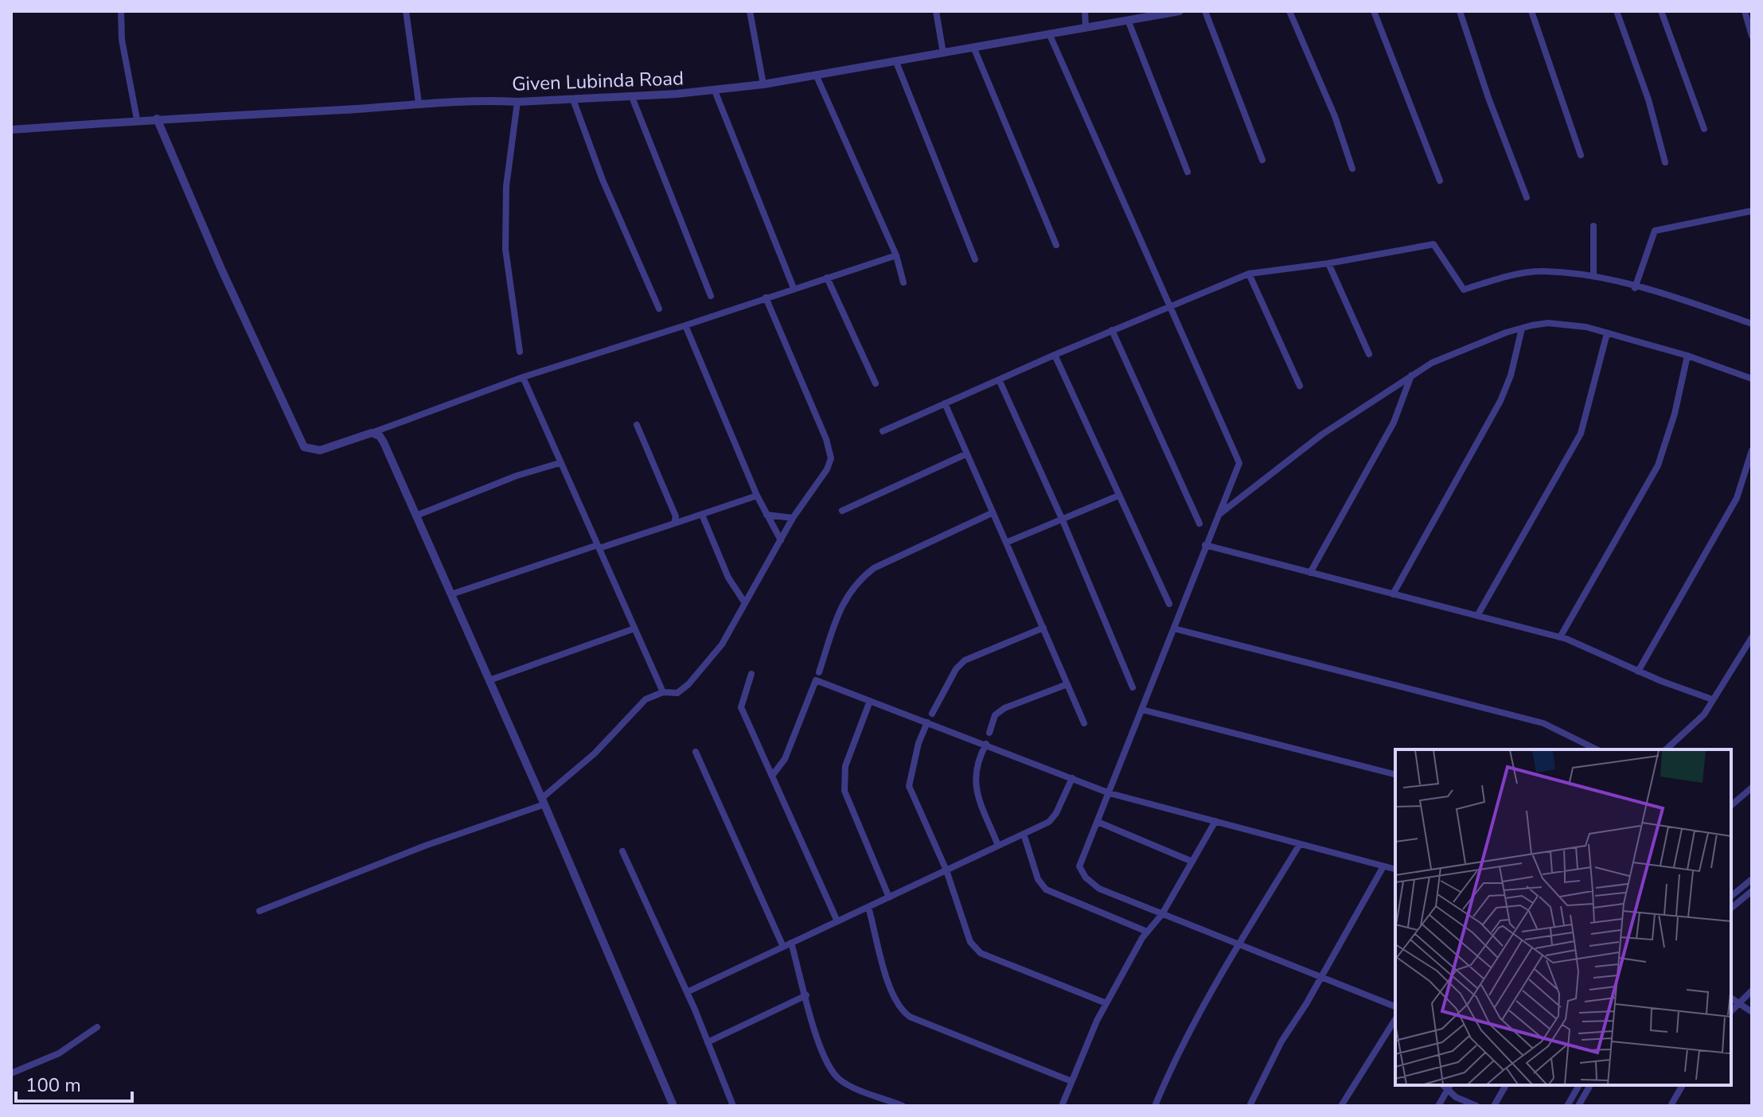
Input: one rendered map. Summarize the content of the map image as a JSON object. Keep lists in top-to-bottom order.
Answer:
{
  "streets": {
    "street": ["Given Lubinda Road"]
  },
  "scale_bar": "100 m"
}
